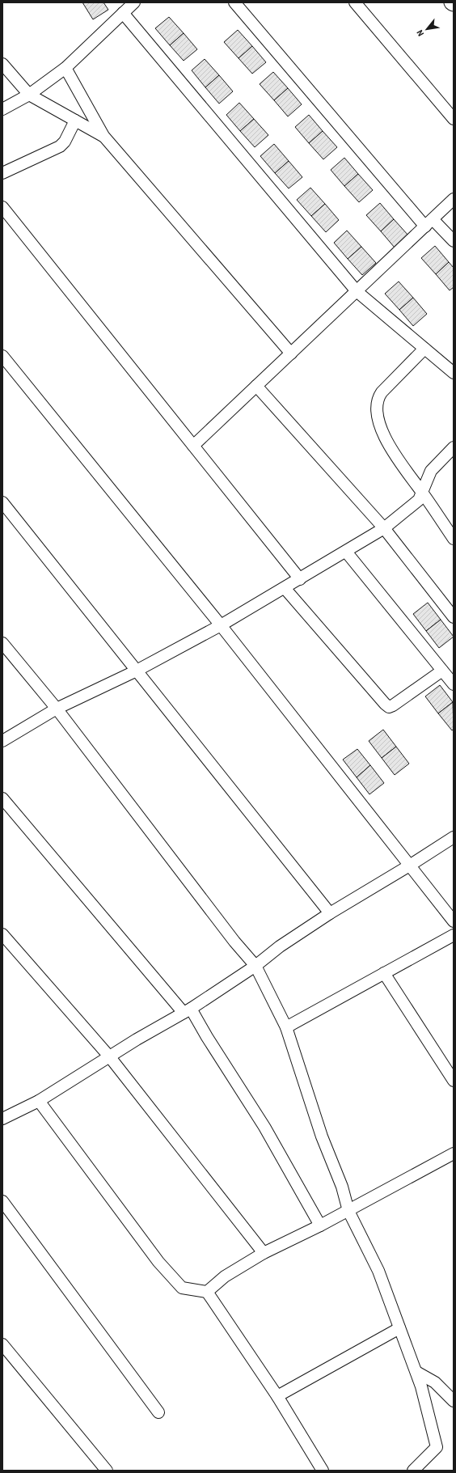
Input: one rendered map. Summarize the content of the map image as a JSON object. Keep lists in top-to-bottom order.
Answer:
{
  "north": "bottom left"
}
